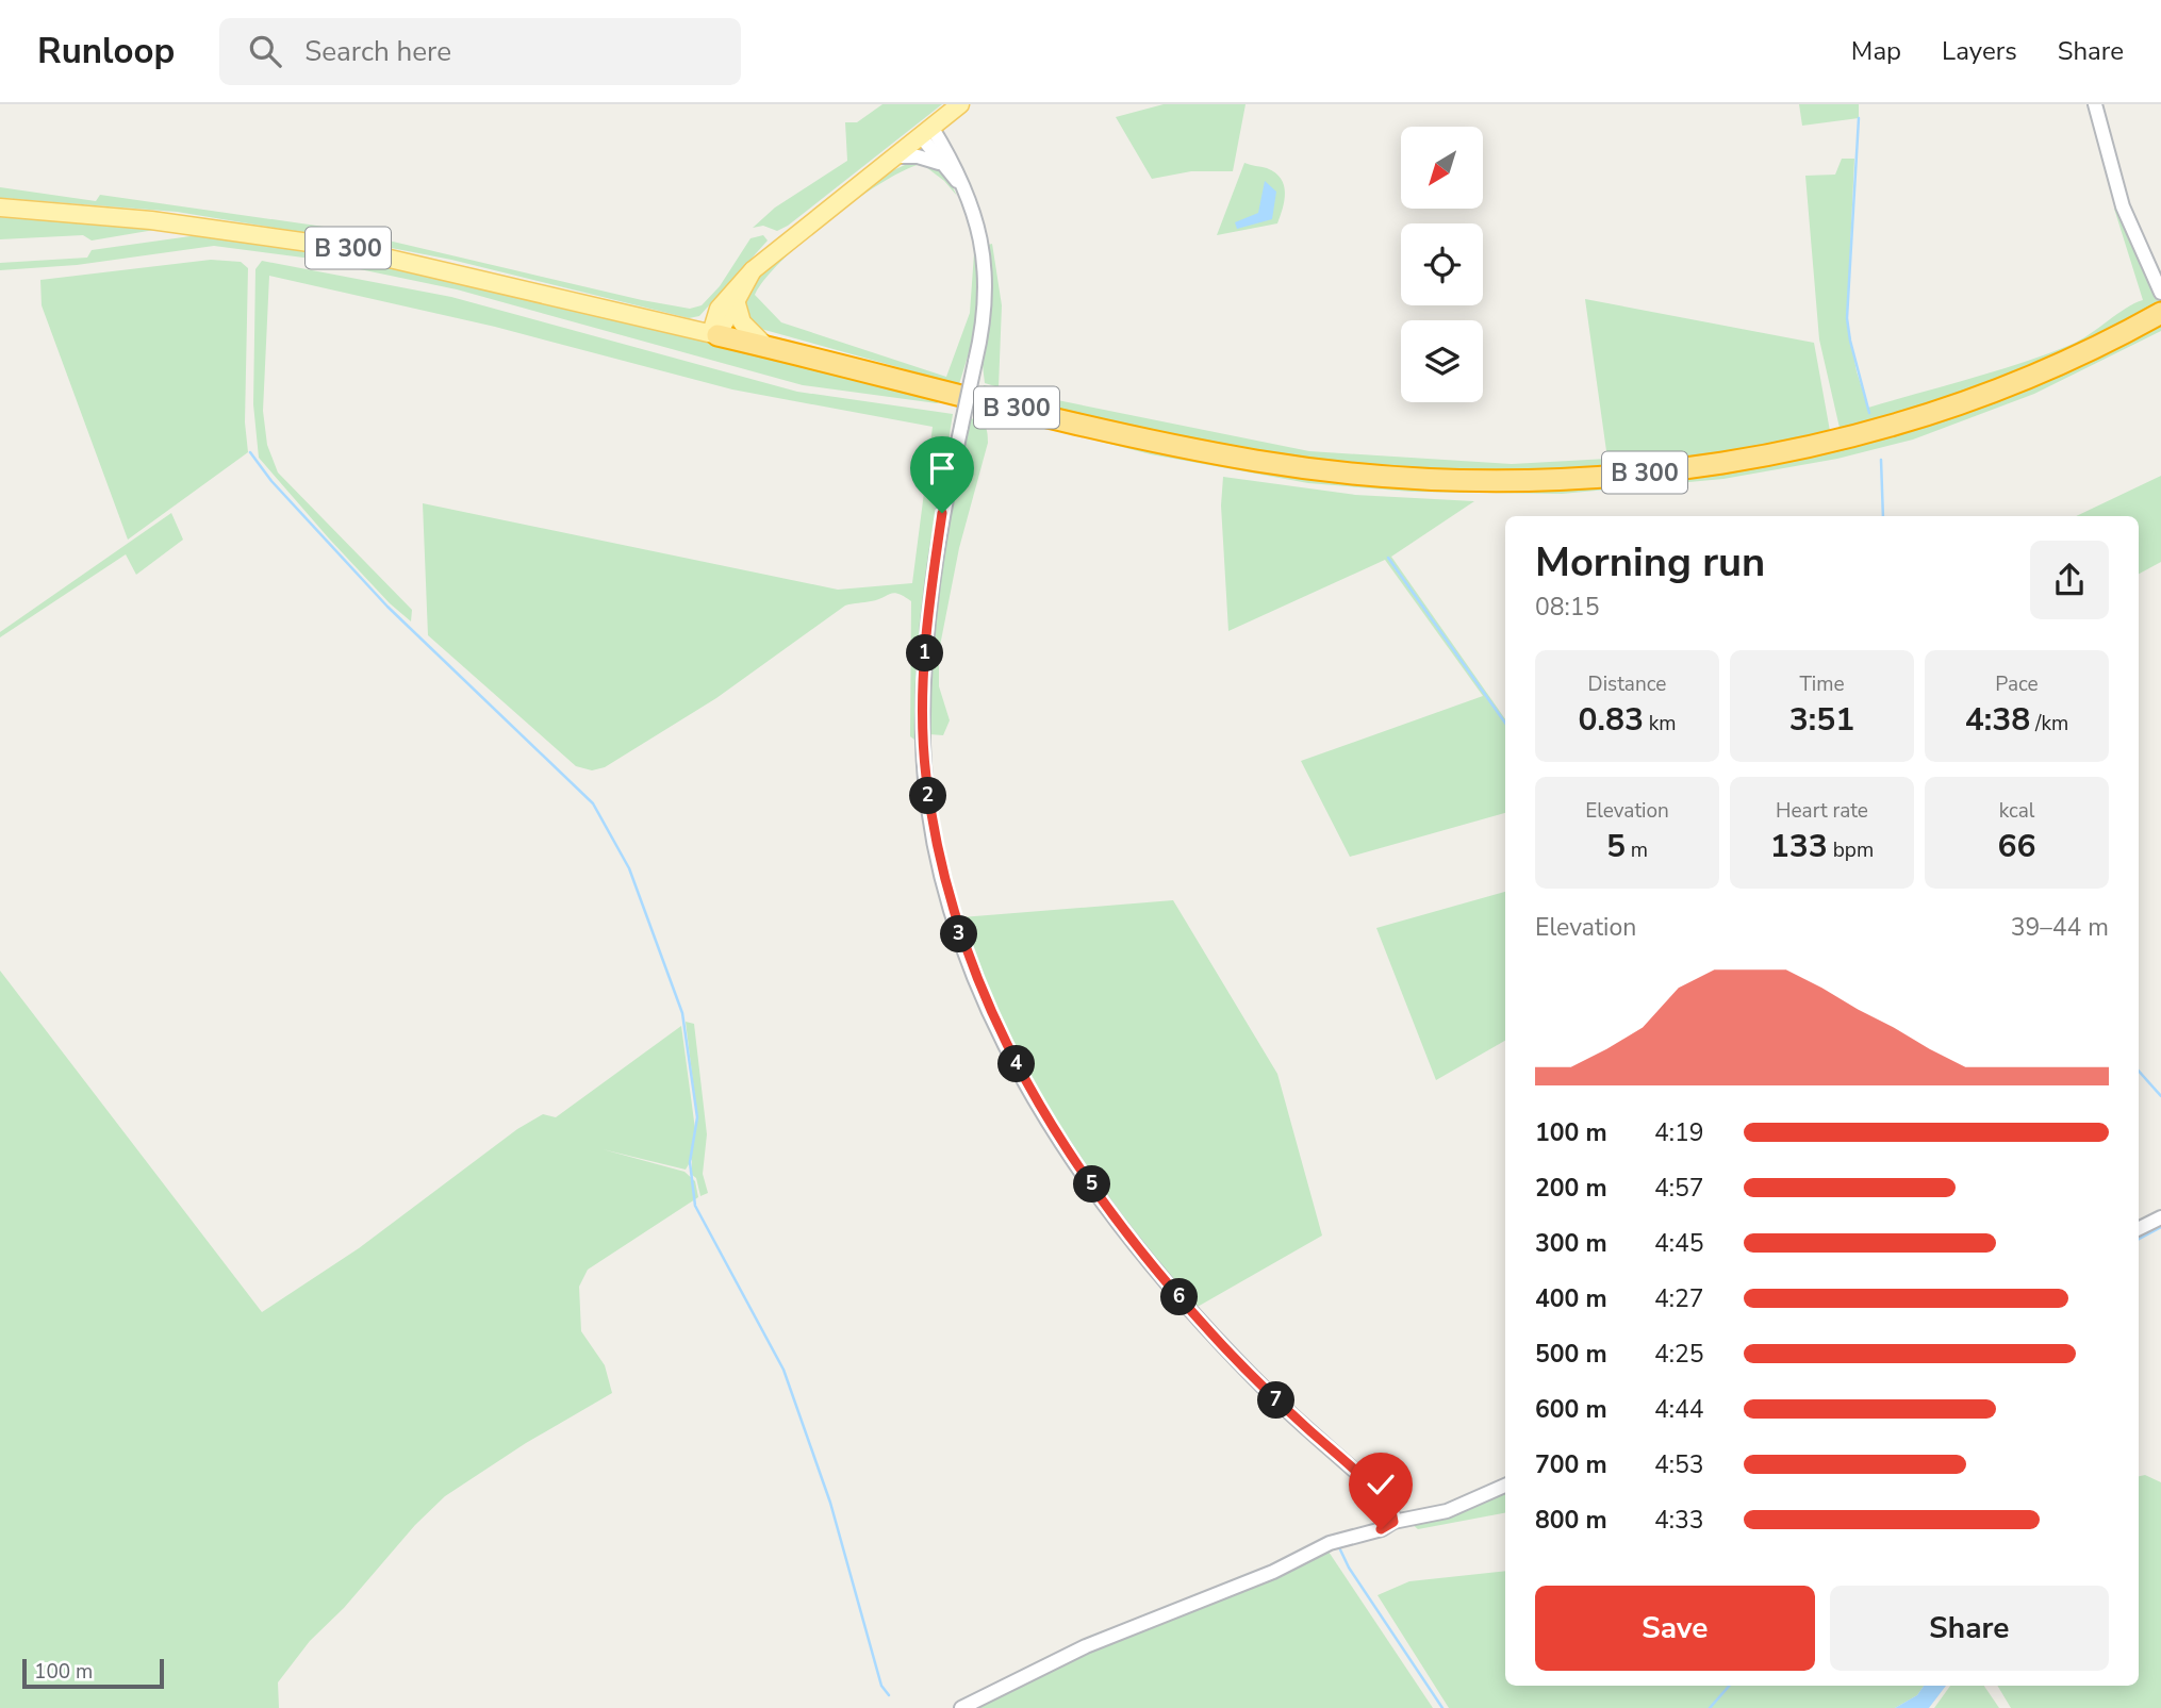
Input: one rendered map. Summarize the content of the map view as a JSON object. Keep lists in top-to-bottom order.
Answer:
{
  "streets": {
    "highway": ["B 300"]
  },
  "scale_bar": "100 m",
  "north": "bottom left",
  "page": {
    "header": "Runloop",
    "search": "Search here",
    "nav": ["Map", "Layers", "Share"],
    "heading": ["Morning run", "08:15"],
    "pins": [
      "1",
      "2",
      "3",
      "4",
      "5",
      "6",
      "7"
    ],
    "stats": [
      ["Distance", "0.83 km"],
      ["Time", "3:51"],
      ["Pace", "4:38 /km"],
      ["Elevation", "5 m"],
      ["Heart rate", "133 bpm"],
      ["kcal", "66"]
    ],
    "chart": ["Elevation", "39–44 m"],
    "list": [
      {
        "name": "100 m",
        "note": "4:19"
      },
      {
        "name": "200 m",
        "note": "4:57"
      },
      {
        "name": "300 m",
        "note": "4:45"
      },
      {
        "name": "400 m",
        "note": "4:27"
      },
      {
        "name": "500 m",
        "note": "4:25"
      },
      {
        "name": "600 m",
        "note": "4:44"
      },
      {
        "name": "700 m",
        "note": "4:53"
      },
      {
        "name": "800 m",
        "note": "4:33"
      }
    ],
    "buttons": ["Save", "Share"],
    "scale": "100 m"
  }
}
